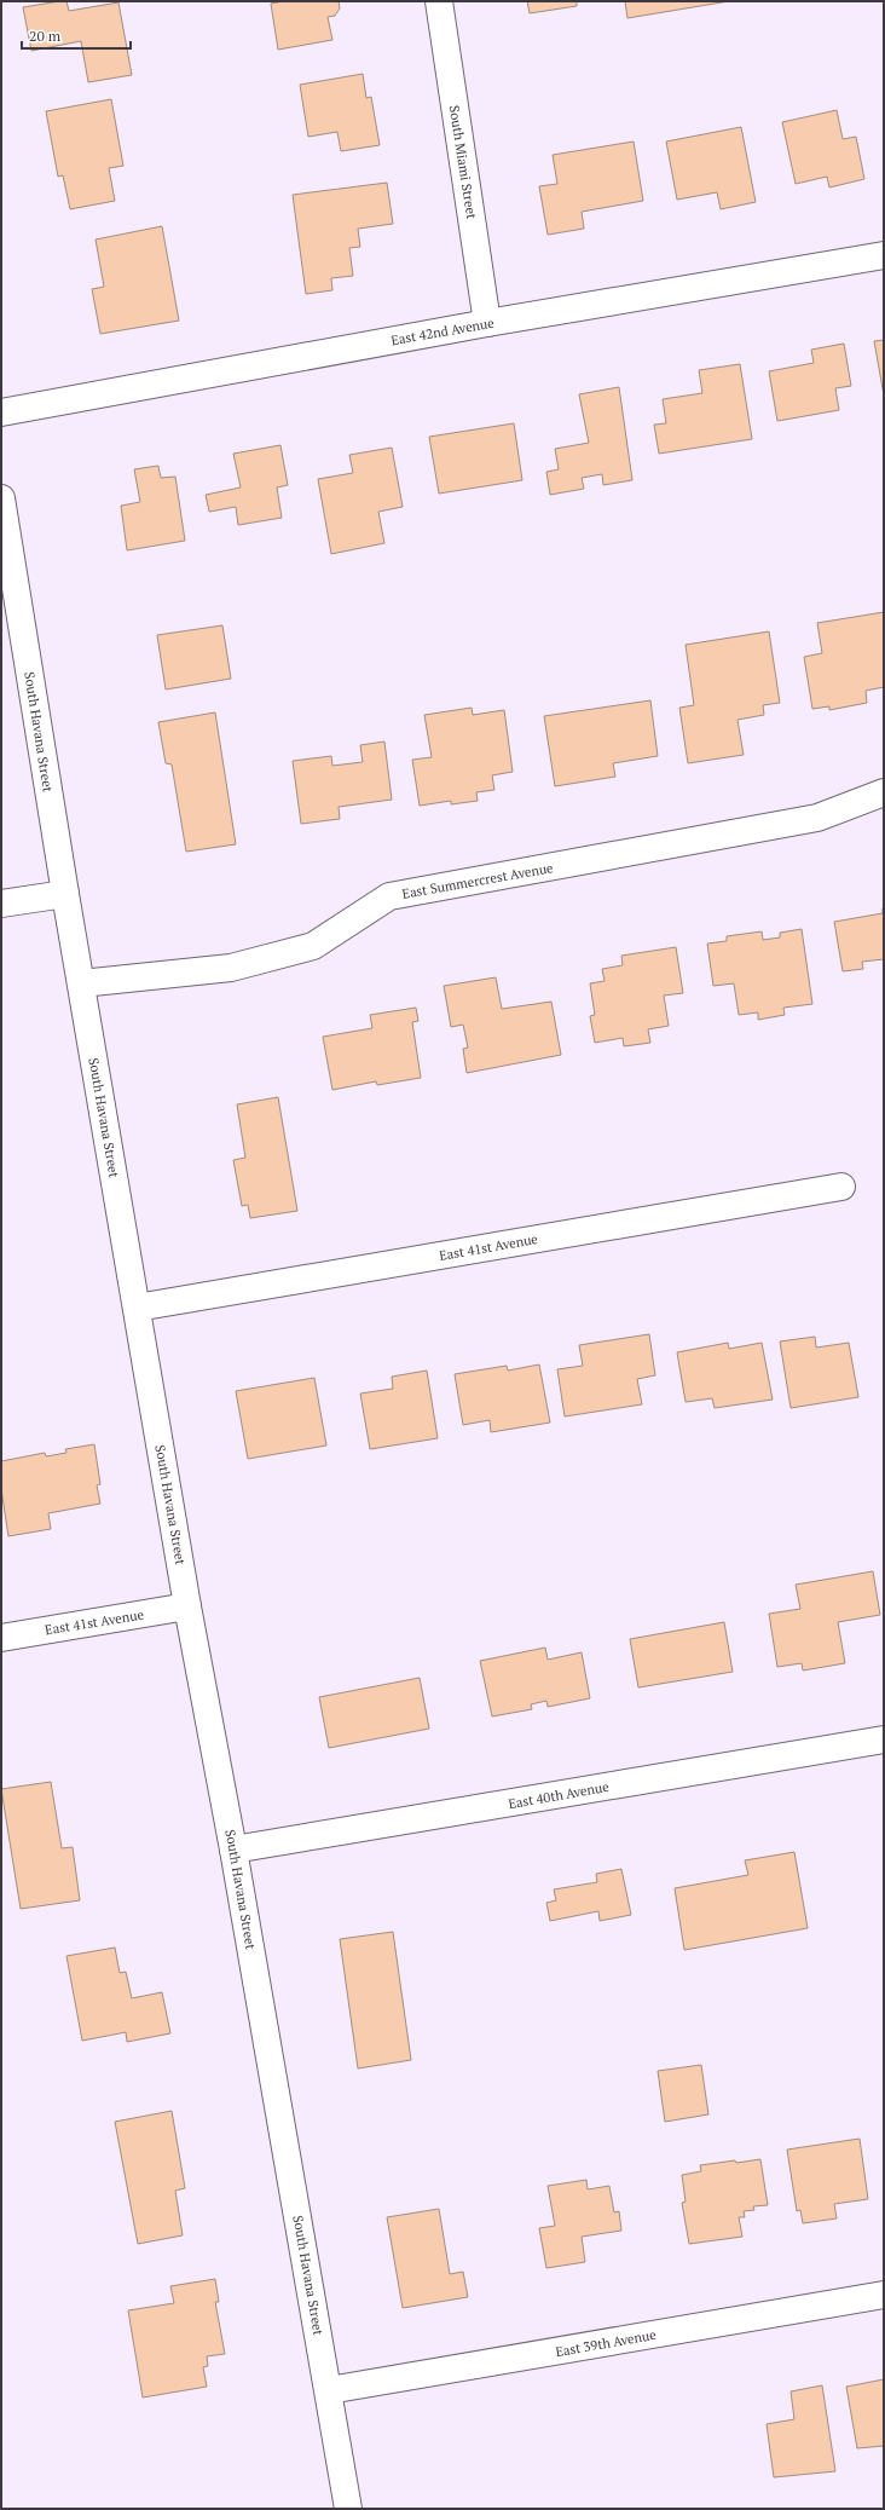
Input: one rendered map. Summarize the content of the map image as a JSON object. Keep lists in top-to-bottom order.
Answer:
{
  "streets": {
    "street": [
      "South Miami Street",
      "East 42nd Avenue",
      "South Havana Street",
      "East Summercrest Avenue",
      "East 41st Avenue",
      "East 40th Avenue",
      "East 39th Avenue"
    ]
  },
  "crossings": [
    ["South Miami Street", "East 42nd Avenue"],
    ["South Havana Street", "East Summercrest Avenue"],
    ["South Havana Street", "East 41st Avenue"],
    ["South Havana Street", "East 40th Avenue"],
    ["South Havana Street", "East 39th Avenue"]
  ],
  "scale_bar": "20 m"
}
